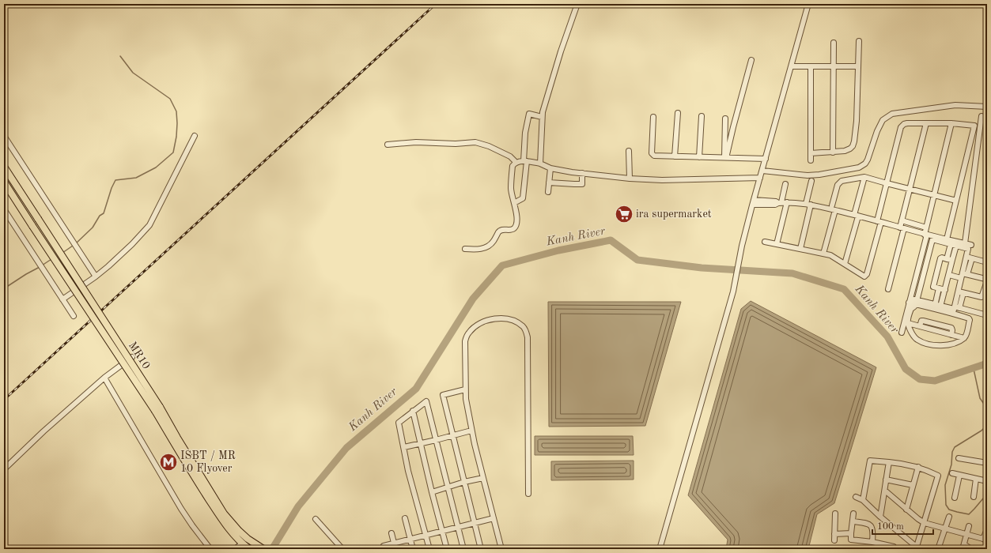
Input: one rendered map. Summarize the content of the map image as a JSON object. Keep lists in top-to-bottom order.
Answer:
{
  "streets": {
    "main road": ["MR10"]
  },
  "water": ["Kanh River"],
  "places": {
    "supermarket": ["ira supermarket"],
    "metro station": ["ISBT / MR 10 Flyover"]
  },
  "scale_bar": "100 m"
}
